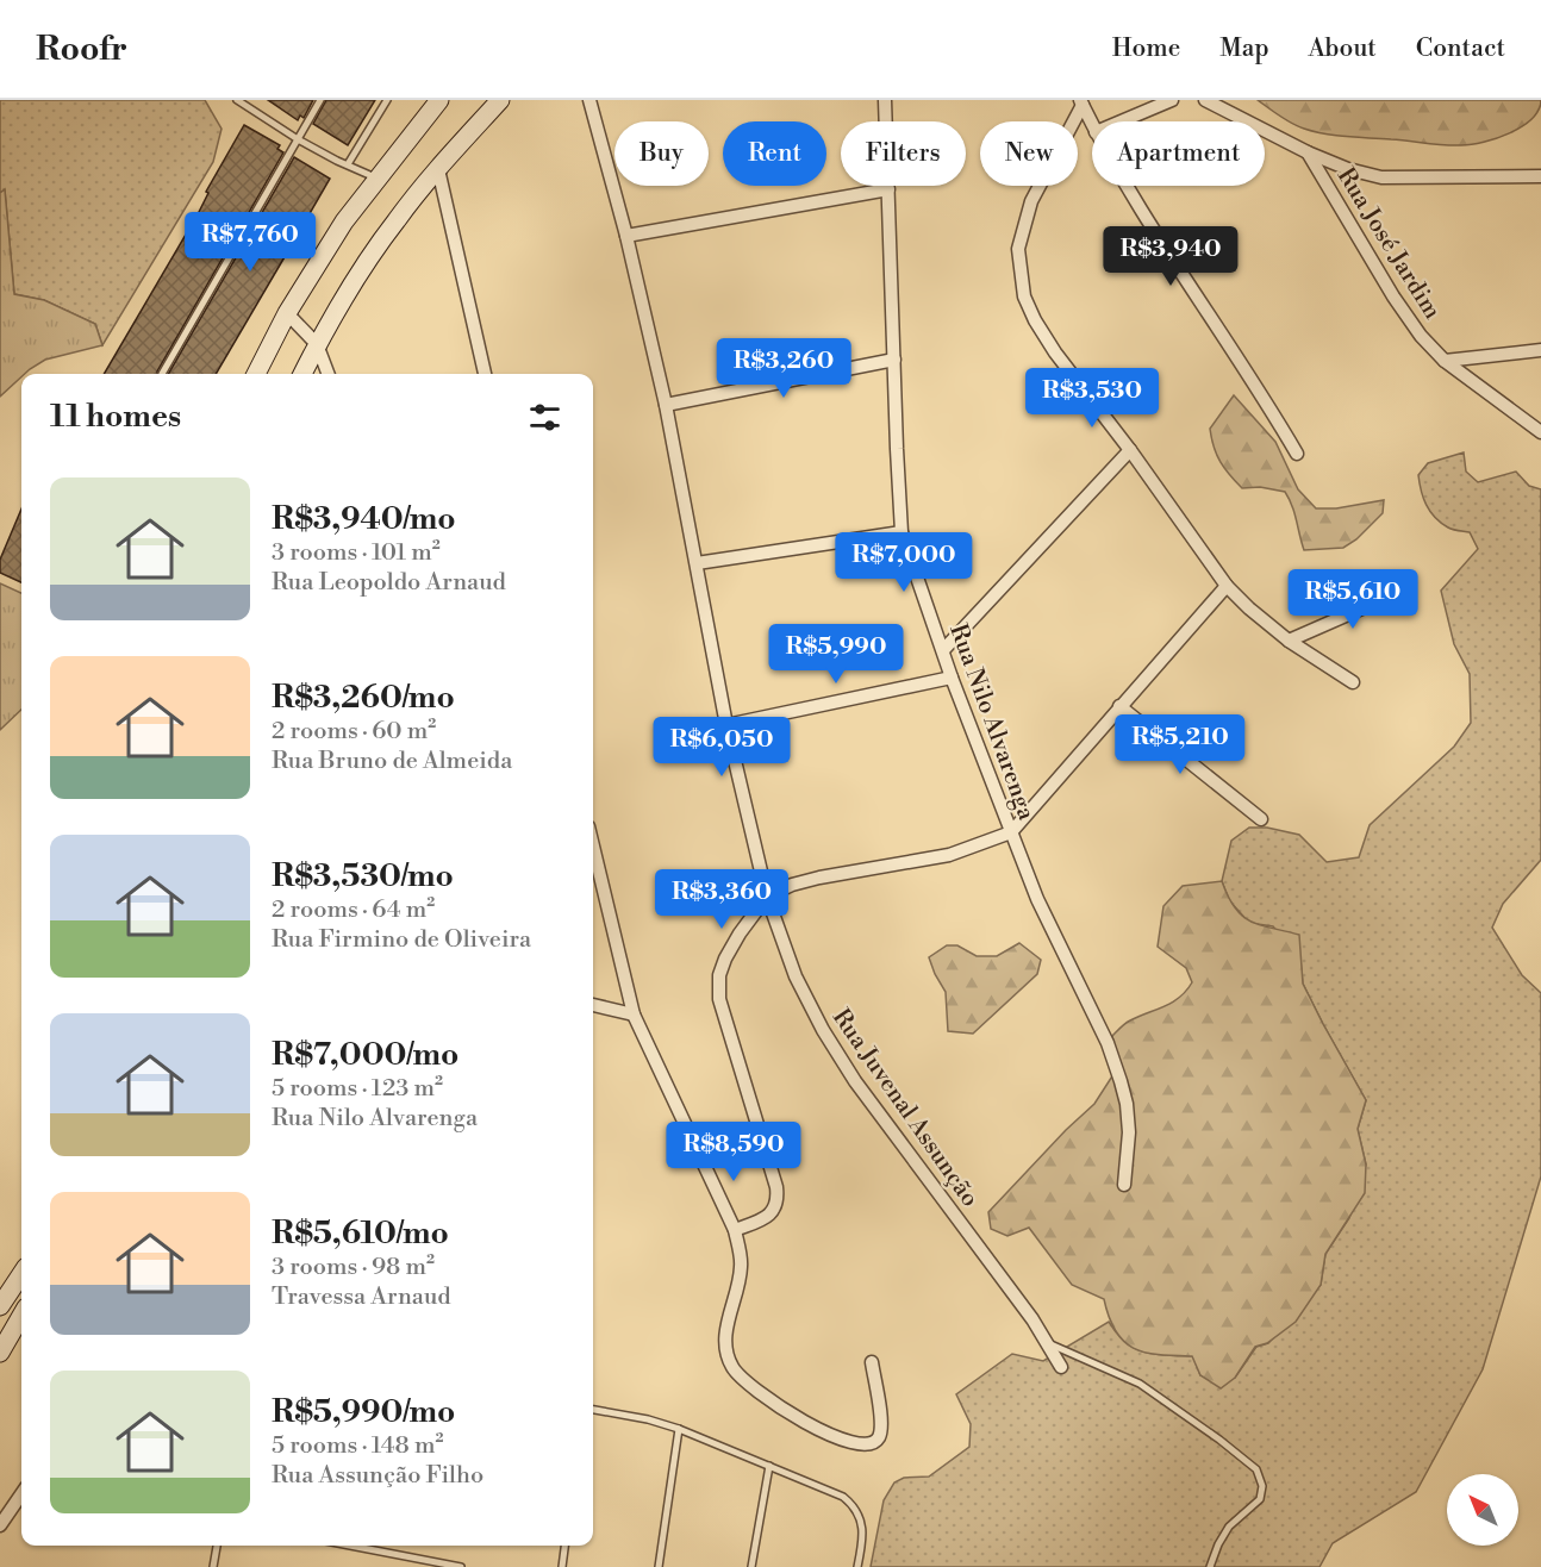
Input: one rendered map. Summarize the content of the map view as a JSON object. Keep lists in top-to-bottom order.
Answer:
{
  "streets": {
    "street": ["Rua José Jardim", "Rua Nilo Alvarenga", "Rua Juvenal Assunção"]
  },
  "north": "top left",
  "page": {
    "header": "Roofr",
    "nav": [
      "Home",
      "Map",
      "About",
      "Contact"
    ],
    "chip": [
      "Buy",
      "Rent",
      "Filters",
      "New",
      "Apartment"
    ],
    "price": [
      "R$7,760",
      "R$3,940",
      "R$3,260",
      "R$3,530",
      "R$7,000",
      "R$5,610",
      "R$5,990",
      "R$5,210",
      "R$6,050",
      "R$3,360",
      "R$8,590"
    ],
    "heading": "11 homes",
    "list": [
      {
        "name": "R$3,940/mo",
        "note": "3 rooms · 101 m² · Rua Leopoldo Arnaud"
      },
      {
        "name": "R$3,260/mo",
        "note": "2 rooms · 60 m² · Rua Bruno de Almeida"
      },
      {
        "name": "R$3,530/mo",
        "note": "2 rooms · 64 m² · Rua Firmino de Oliveira"
      },
      {
        "name": "R$7,000/mo",
        "note": "5 rooms · 123 m² · Rua Nilo Alvarenga"
      },
      {
        "name": "R$5,610/mo",
        "note": "3 rooms · 98 m² · Travessa Arnaud"
      },
      {
        "name": "R$5,990/mo",
        "note": "5 rooms · 148 m² · Rua Assunção Filho"
      }
    ]
  }
}
